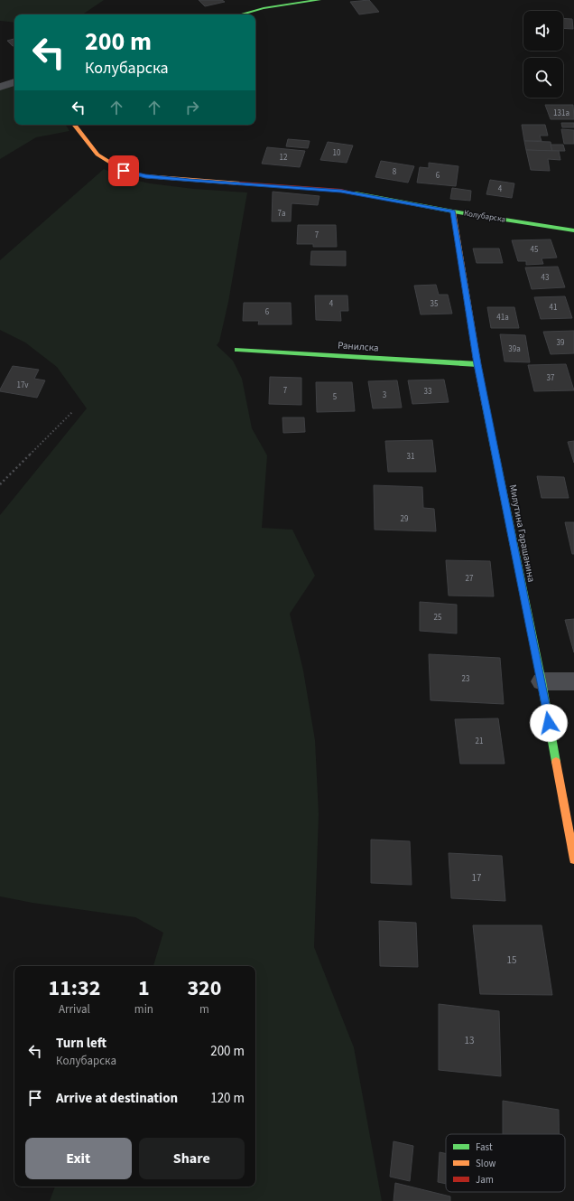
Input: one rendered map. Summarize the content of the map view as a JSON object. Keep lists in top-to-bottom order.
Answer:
{
  "streets": {
    "street": ["Колубарска", "Ранилска", "Милутина Гарашанина"]
  },
  "crossings": [
    ["Колубарска", "Милутина Гарашанина"],
    ["Ранилска", "Милутина Гарашанина"]
  ],
  "house_numbers": [
    "131a",
    "10",
    "12",
    "8",
    "6",
    "4",
    "7a",
    "7",
    "45",
    "43",
    "4",
    "35",
    "41",
    "6",
    "41a",
    "39",
    "39a",
    "37",
    "17v",
    "7",
    "33",
    "3",
    "5",
    "31",
    "29",
    "27",
    "25",
    "23",
    "21",
    "17",
    "15",
    "13"
  ],
  "legend": ["Fast", "Slow", "Jam"],
  "page": {
    "turn": ["200 m", "Колубарска"],
    "eta": [
      "11:32",
      "Arrival",
      "1",
      "min",
      "320",
      "m"
    ],
    "list": [
      {
        "name": "Turn left",
        "note": "Колубарска",
        "value": "200 m"
      },
      {
        "name": "Arrive at destination",
        "value": "120 m"
      }
    ],
    "buttons": ["Exit", "Share"]
  }
}
